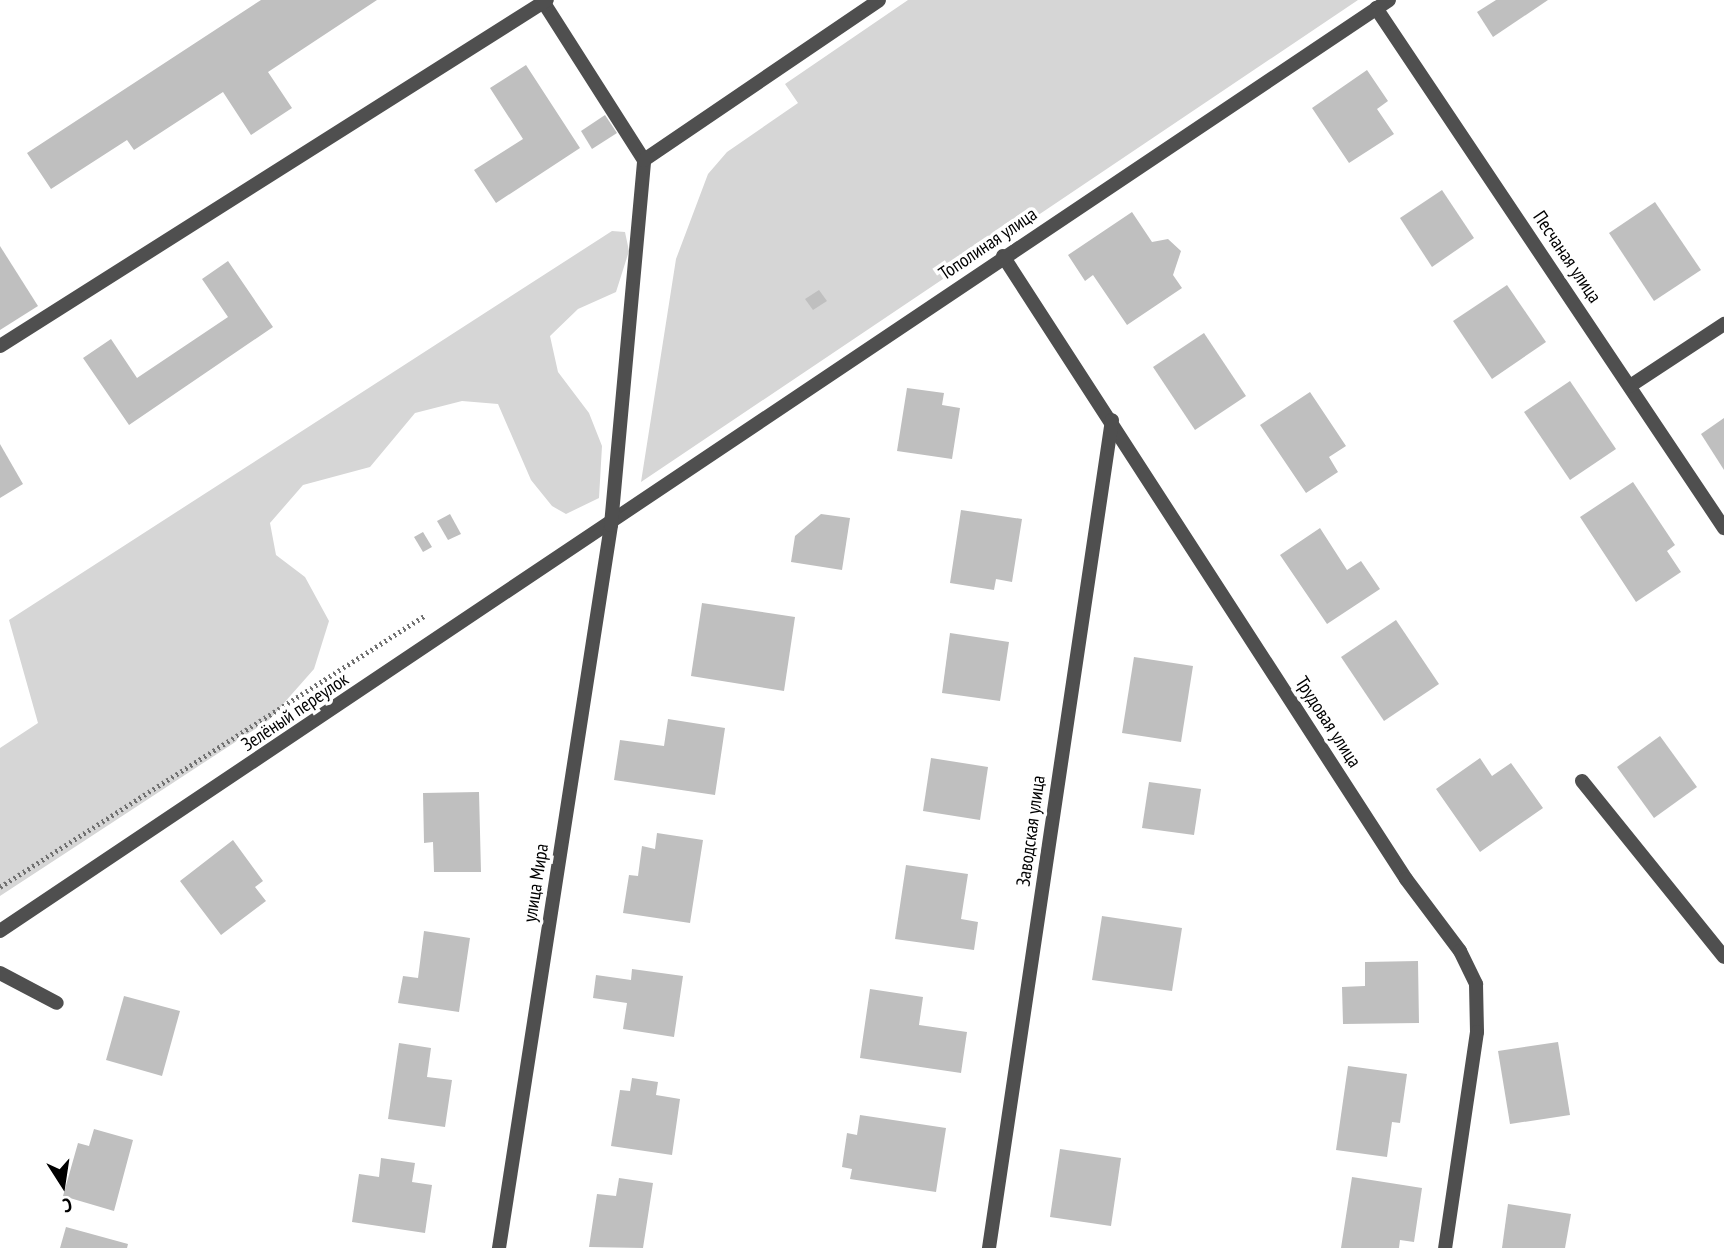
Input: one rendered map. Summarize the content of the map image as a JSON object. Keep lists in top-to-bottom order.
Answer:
{
  "streets": {
    "street": [
      "Тополиная улица",
      "Песчаная улица",
      "Зелёный переулок",
      "Трудовая улица",
      "Заводская улица",
      "улица Мира"
    ]
  },
  "crossings": [
    ["Тополиная улица", "Песчаная улица"],
    ["Тополиная улица", "Зелёный переулок"],
    ["Тополиная улица", "Трудовая улица"],
    ["Тополиная улица", "улица Мира"],
    ["Зелёный переулок", "улица Мира"],
    ["Трудовая улица", "Заводская улица"]
  ],
  "north": "bottom"
}
